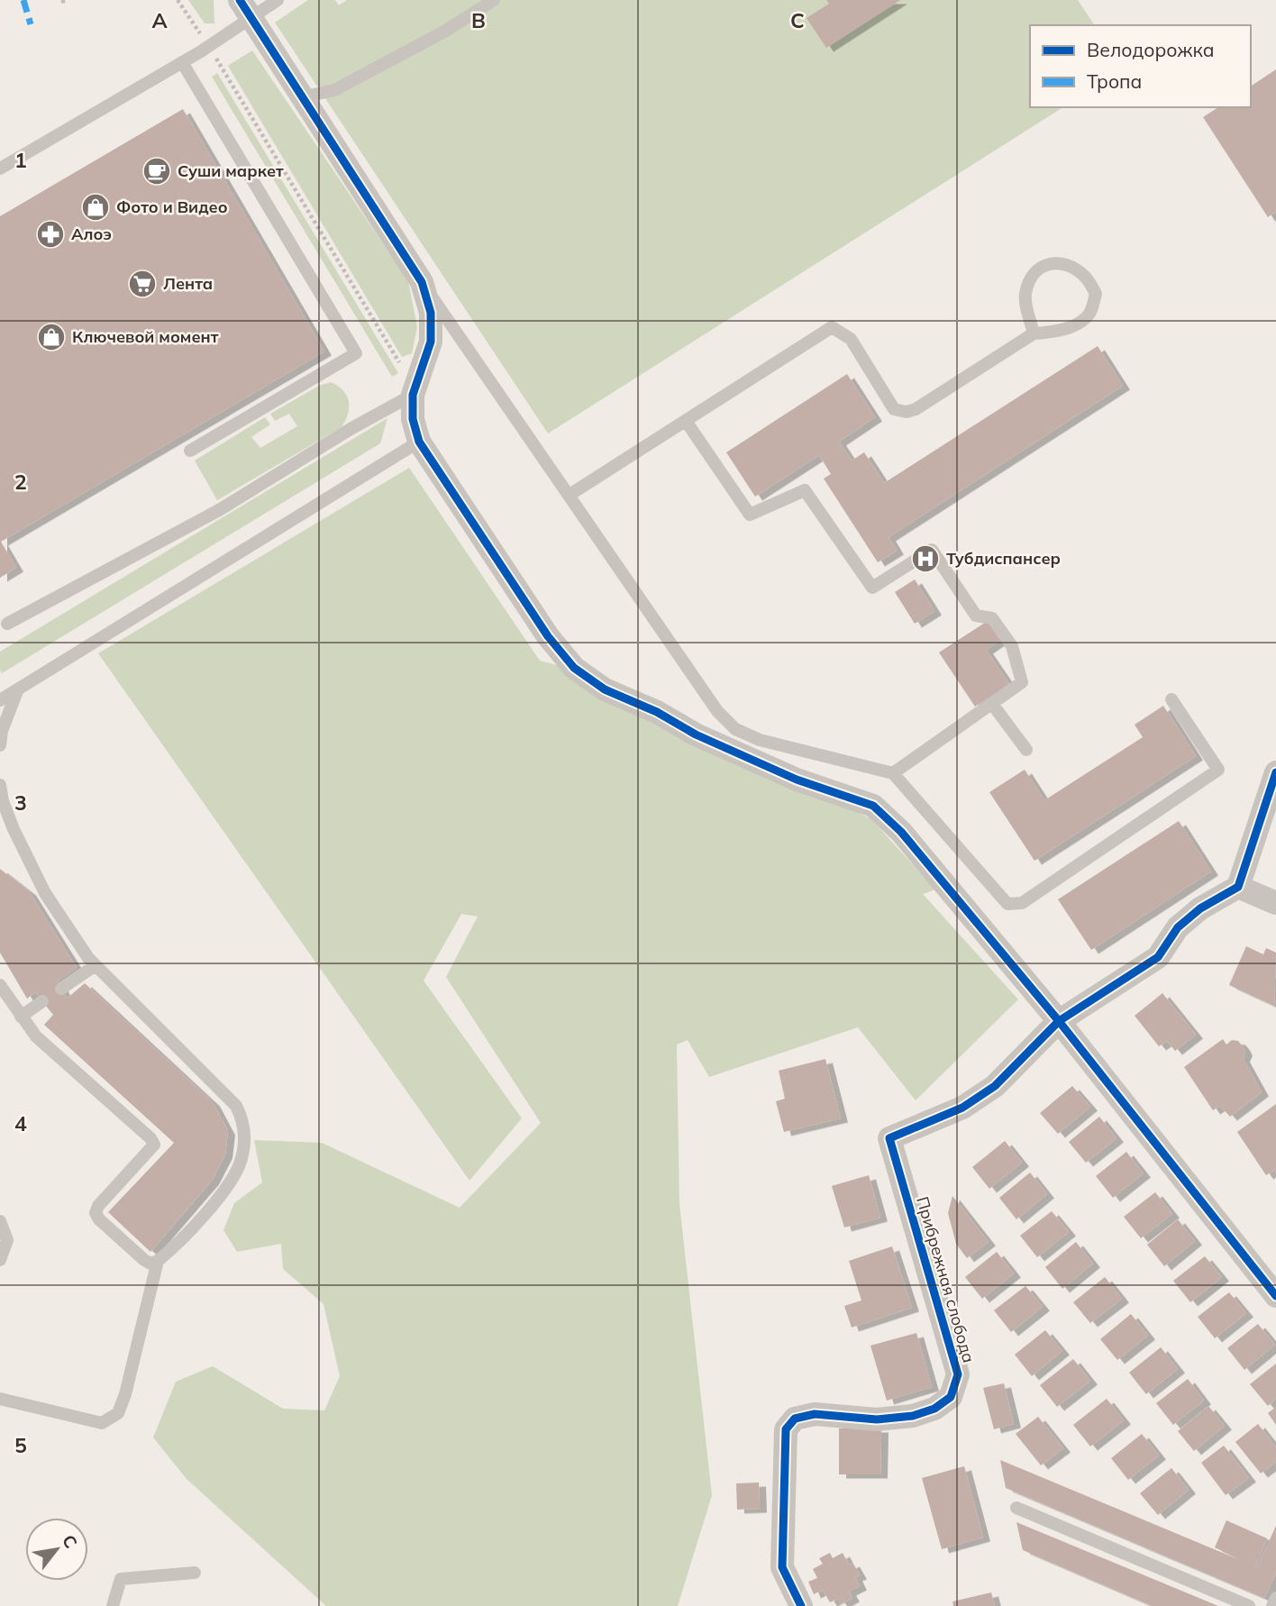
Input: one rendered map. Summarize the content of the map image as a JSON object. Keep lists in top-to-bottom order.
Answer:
{
  "streets": {
    "street": ["Прибрежная слобода"]
  },
  "places": {
    "cafe": ["Суши маркет"],
    "shop": ["Фото и Видео", "Ключевой момент"],
    "pharmacy": ["Алоэ"],
    "supermarket": ["Лента"],
    "hospital": ["Тубдиспансер"]
  },
  "legend": ["Велодорожка", "Тропа"],
  "north": "top right",
  "grid": {
    "columns": ["A", "B", "C"],
    "rows": [
      "1",
      "2",
      "3",
      "4",
      "5"
    ]
  }
}
